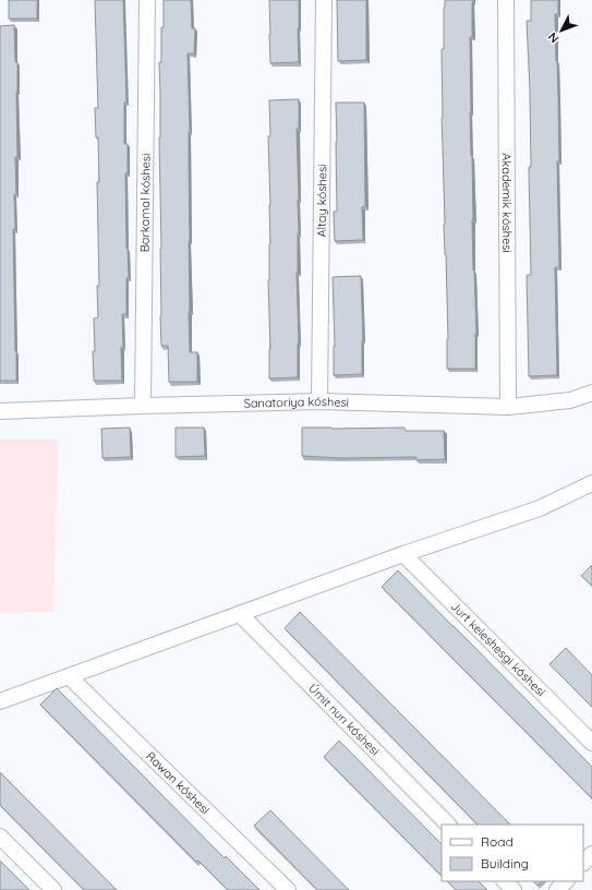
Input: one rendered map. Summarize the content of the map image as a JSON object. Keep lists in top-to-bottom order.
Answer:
{
  "streets": {
    "street": [
      "Altay kóshesi",
      "Barkamal kóshesi",
      "Akademik kóshesi",
      "Sanatoriya kóshesi",
      "Jurt keleshesgi kóshesi",
      "Úmit nurı kóshesi",
      "Rawan kóshesi"
    ]
  },
  "crossings": [
    ["Altay kóshesi", "Sanatoriya kóshesi"],
    ["Barkamal kóshesi", "Sanatoriya kóshesi"],
    ["Akademik kóshesi", "Sanatoriya kóshesi"]
  ],
  "legend": ["Road", "Building"],
  "north": "bottom left"
}
